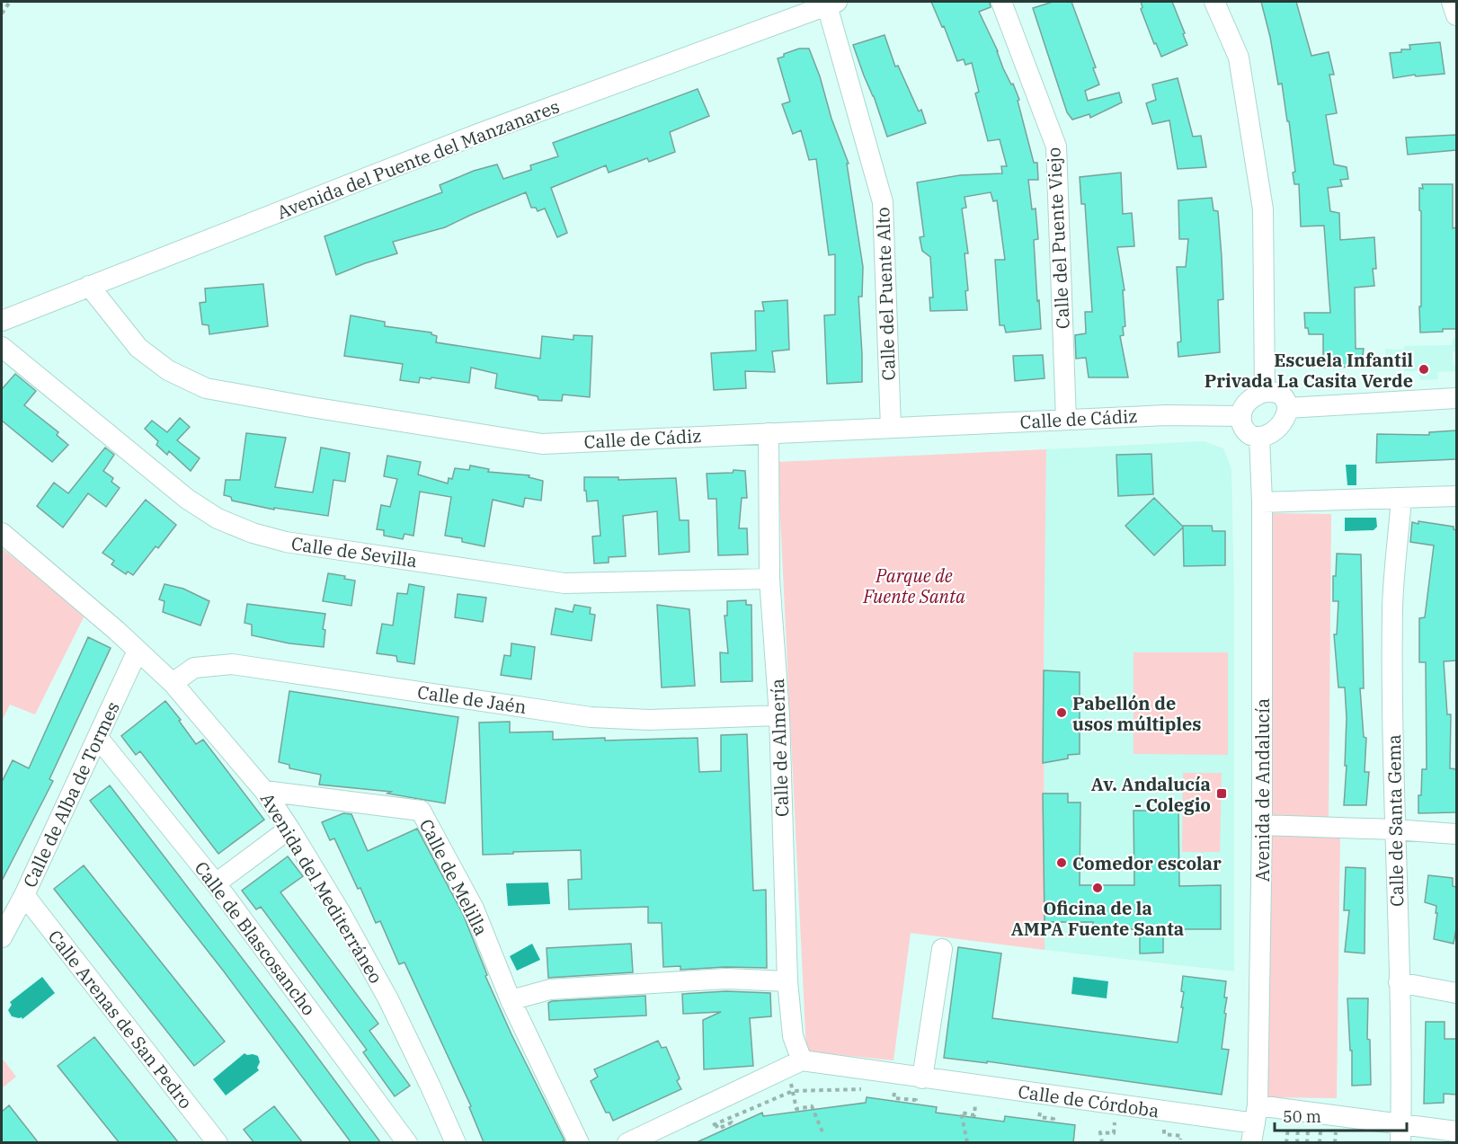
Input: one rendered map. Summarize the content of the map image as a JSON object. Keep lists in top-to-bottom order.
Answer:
{
  "streets": {
    "street": [
      "Avenida del Puente del Manzanares",
      "Calle del Puente Viejo",
      "Calle del Puente Alto",
      "Calle de Cádiz",
      "Calle de Sevilla",
      "Calle de Jaén",
      "Calle de Almería",
      "Avenida de Andalucía",
      "Calle de Alba de Tormes",
      "Calle de Santa Gema",
      "Calle de Melilla",
      "Avenida del Mediterráneo",
      "Calle de Blascosancho",
      "Calle Arenas de San Pedro",
      "Calle de Córdoba"
    ]
  },
  "crossings": [
    ["Avenida del Puente del Manzanares", "Calle del Puente Alto"],
    ["Avenida del Puente del Manzanares", "Calle de Cádiz"],
    ["Calle del Puente Viejo", "Calle de Cádiz"],
    ["Calle del Puente Alto", "Calle de Cádiz"],
    ["Calle de Cádiz", "Calle de Almería"],
    ["Calle de Cádiz", "Avenida de Andalucía"],
    ["Calle de Sevilla", "Calle de Almería"],
    ["Calle de Jaén", "Calle de Almería"],
    ["Calle de Jaén", "Avenida del Mediterráneo"],
    ["Calle de Almería", "Calle de Córdoba"],
    ["Avenida de Andalucía", "Calle de Córdoba"],
    ["Calle de Alba de Tormes", "Avenida del Mediterráneo"],
    ["Calle de Alba de Tormes", "Calle de Blascosancho"],
    ["Calle de Alba de Tormes", "Calle Arenas de San Pedro"],
    ["Calle de Santa Gema", "Calle de Córdoba"],
    ["Calle de Melilla", "Avenida del Mediterráneo"]
  ],
  "parks": ["Parque de Fuente Santa"],
  "places": {
    "other": [
      "Escuela Infantil Privada La Casita Verde",
      "Pabellón de usos múltiples",
      "Comedor escolar",
      "Oficina de la AMPA Fuente Santa"
    ],
    "transit": ["Av. Andalucía - Colegio"]
  },
  "scale_bar": "50 m"
}
